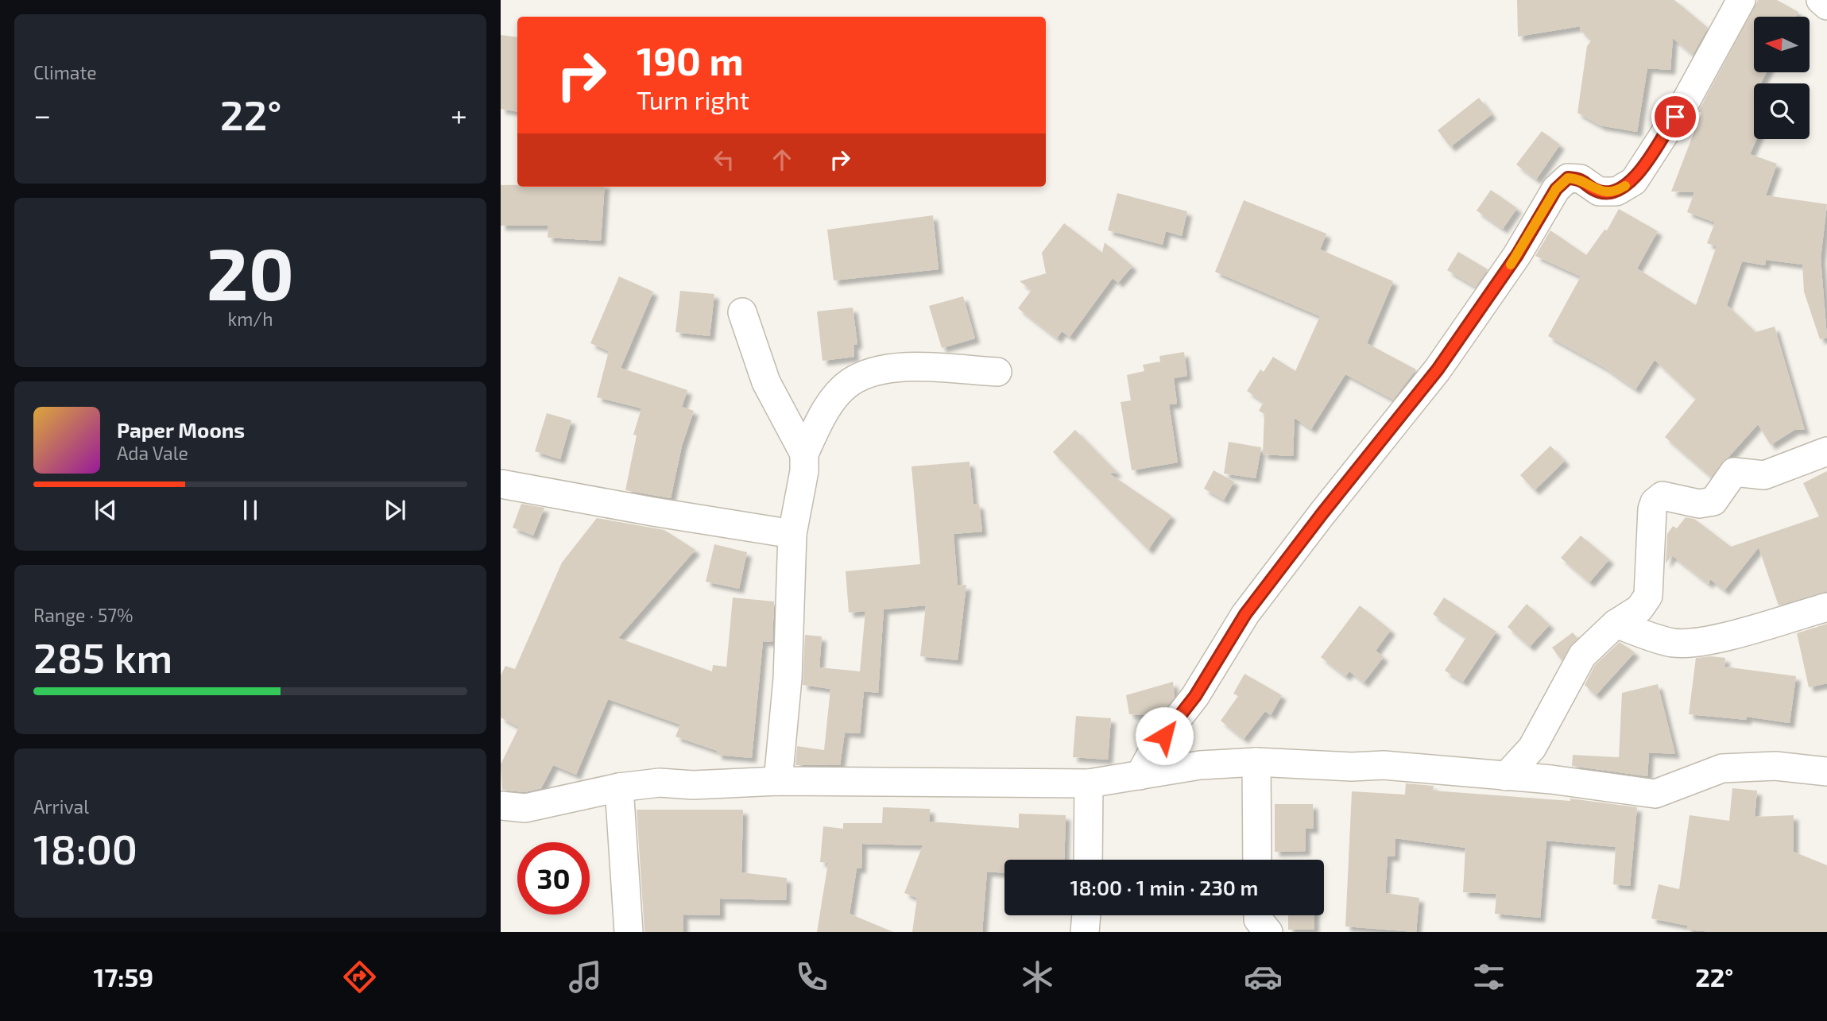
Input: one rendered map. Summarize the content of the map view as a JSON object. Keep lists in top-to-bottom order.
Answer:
{
  "north": "left",
  "page": {
    "tile": [
      "Climate",
      ["20", "km/h"],
      ["Range · 57%", "285 km"],
      ["Arrival", "18:00"]
    ],
    "turn": ["190 m", "Turn right"],
    "heat": ["−", "22°", "+"],
    "song": ["Paper Moons", "Ada Vale"],
    "limit": "30",
    "trip": "18:00 · 1 min · 230 m",
    "tabs": ["17:59", "22°"]
  }
}
